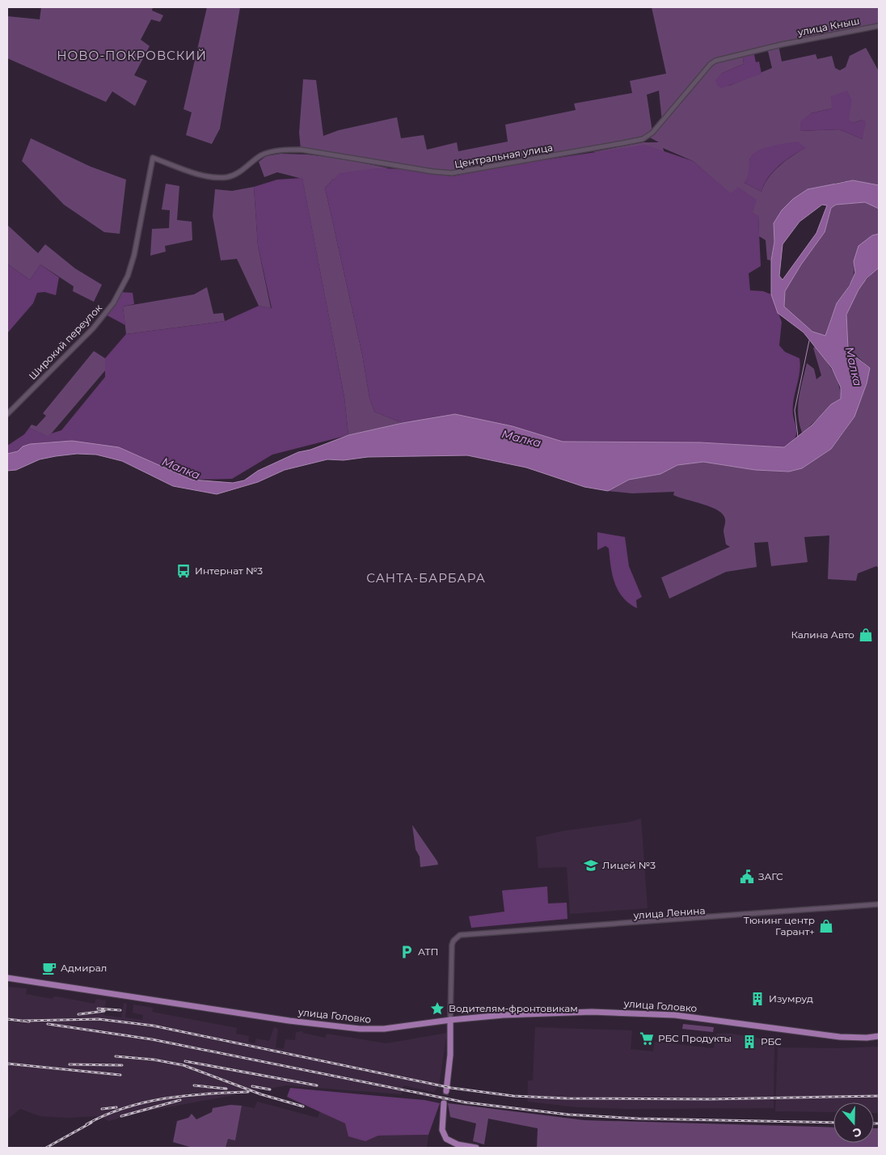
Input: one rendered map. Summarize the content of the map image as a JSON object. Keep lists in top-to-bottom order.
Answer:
{
  "streets": {
    "main road": ["улица Головко"],
    "street": [
      "улица Кныш",
      "Центральная улица",
      "Широкий переулок",
      "улица Ленина"
    ]
  },
  "crossings": [
    ["улица Кныш", "Центральная улица"],
    ["Центральная улица", "Широкий переулок"],
    ["улица Ленина", "улица Головко"]
  ],
  "districts": ["НОВО-ПОКРОВСКИЙ", "САНТА-БАРБАРА"],
  "water": ["Малка"],
  "places": {
    "bus stop": ["Интернат №3"],
    "shop": ["Калина Авто", "Тюнинг центр Гарант+"],
    "school or university": ["Лицей №3"],
    "public building": ["ЗАГС"],
    "parking": ["АТП"],
    "cafe": ["Адмирал"],
    "building": ["Изумруд", "РБС"],
    "place": ["Водителям-фронтовикам"],
    "supermarket": ["РБС Продукты"]
  },
  "north": "bottom"
}
